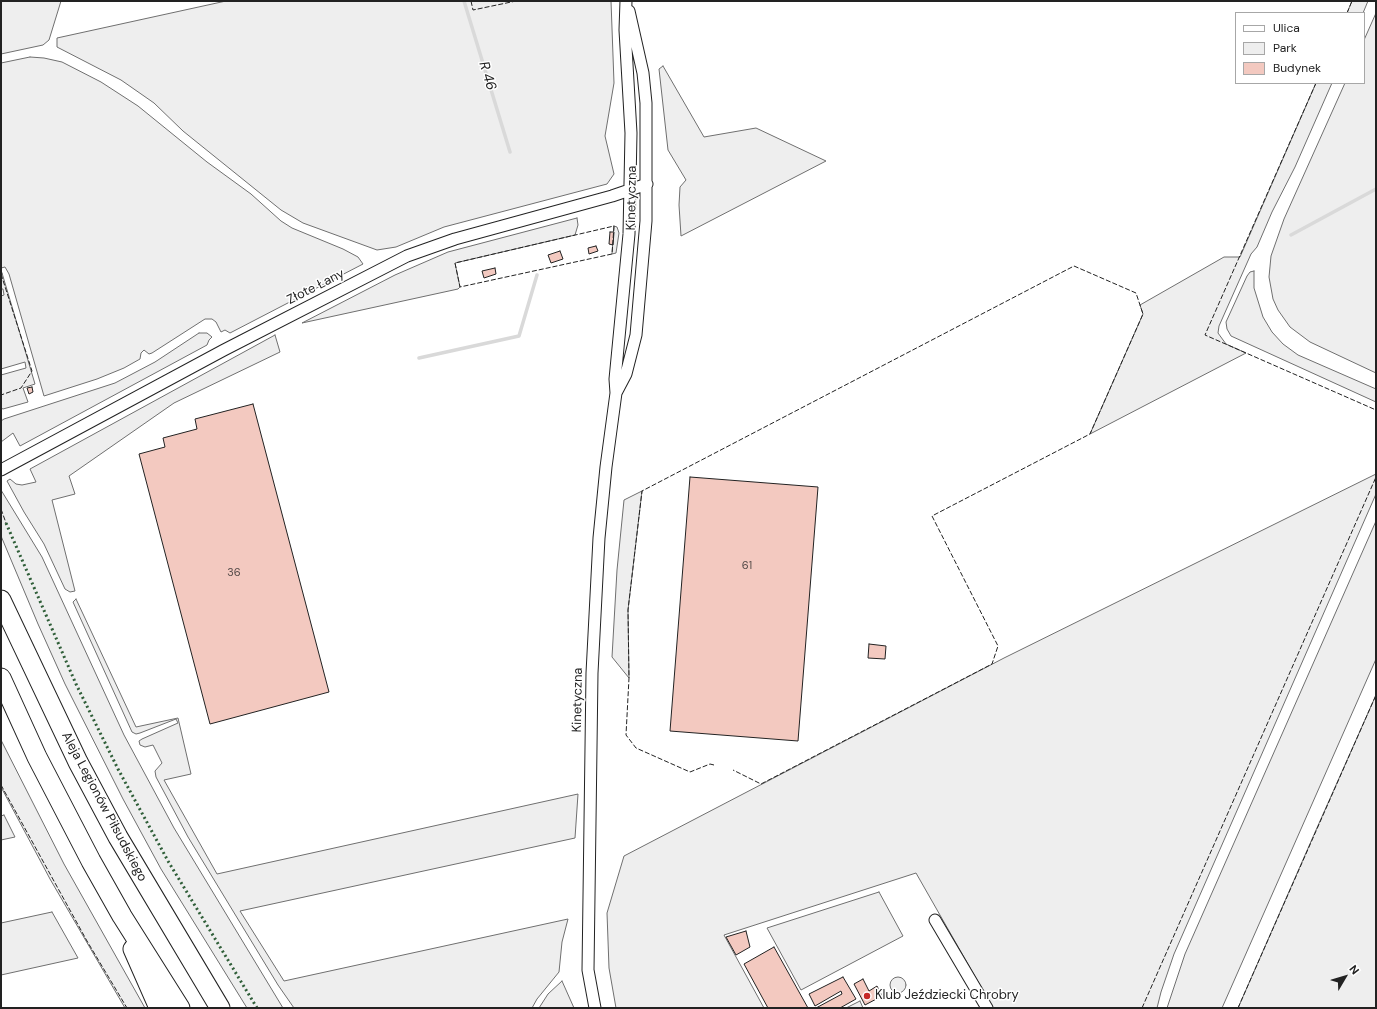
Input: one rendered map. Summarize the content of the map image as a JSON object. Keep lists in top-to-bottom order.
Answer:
{
  "streets": {
    "highway": ["Aleja Legionów Piłsudskiego"],
    "street": ["Kinetyczna", "Złote Łany"]
  },
  "crossings": [
    ["Kinetyczna", "Złote Łany"]
  ],
  "water": ["R 46"],
  "places": ["Klub Jeździecki Chrobry"],
  "house_numbers": ["61", "36"],
  "legend": ["Ulica", "Park", "Budynek"],
  "north": "top right"
}
